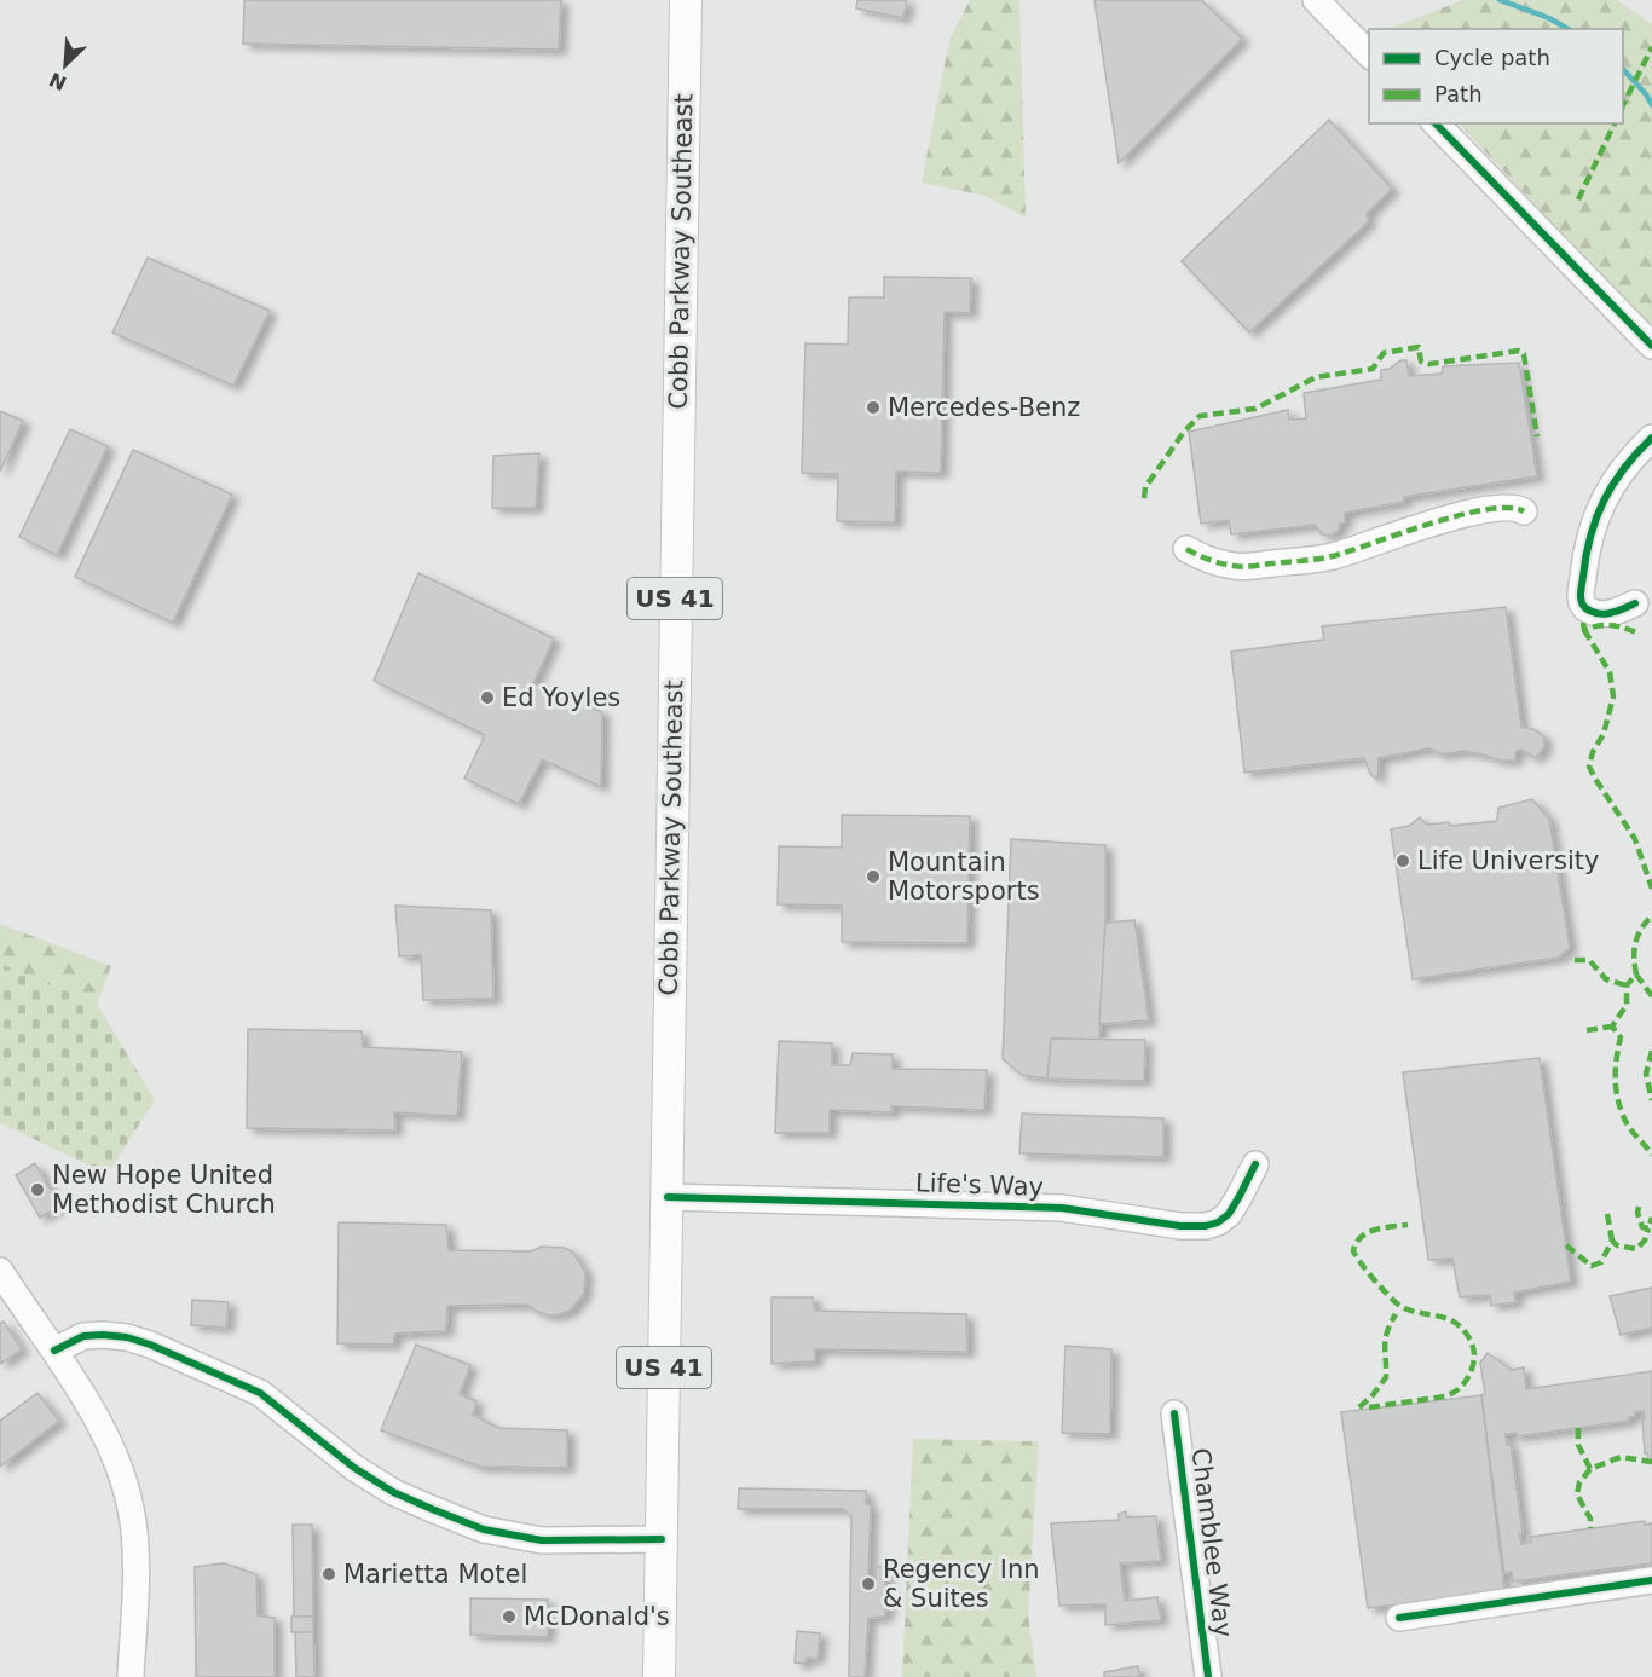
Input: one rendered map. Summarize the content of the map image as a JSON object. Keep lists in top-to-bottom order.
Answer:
{
  "streets": {
    "main road": ["Cobb Parkway Southeast", "US 41"],
    "street": ["Life's Way", "Chamblee Way"]
  },
  "crossings": [
    ["Cobb Parkway Southeast", "Life's Way"]
  ],
  "places": [
    "Mercedes-Benz",
    "Ed Yoyles",
    "Life University",
    "Mountain Motorsports",
    "New Hope United Methodist Church",
    "Marietta Motel",
    "Regency Inn & Suites",
    "McDonald's"
  ],
  "legend": ["Cycle path", "Path"],
  "north": "bottom left"
}
